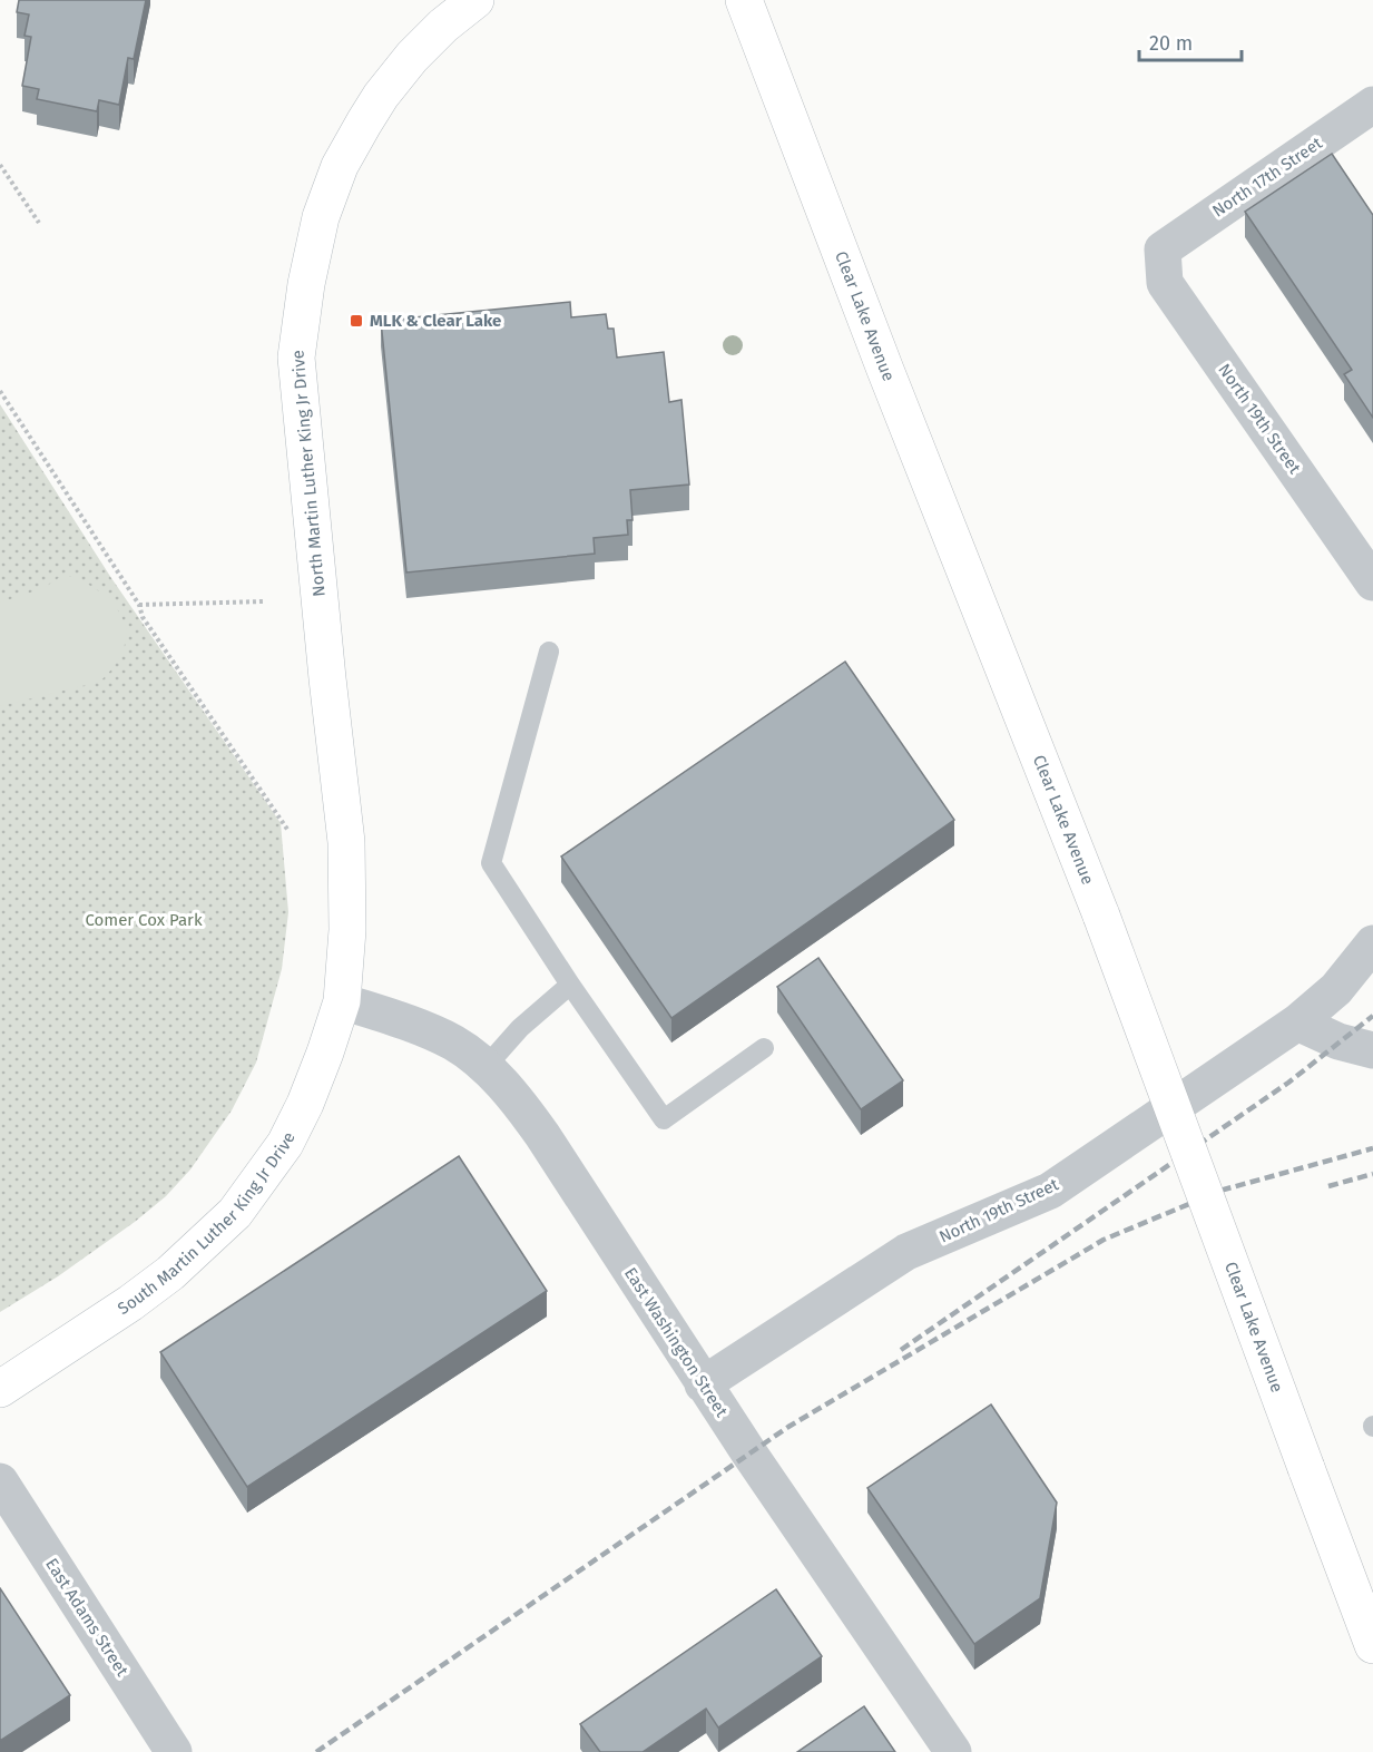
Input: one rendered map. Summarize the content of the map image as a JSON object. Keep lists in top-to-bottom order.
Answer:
{
  "streets": {
    "main road": ["Clear Lake Avenue", "North Martin Luther King Jr Drive", "South Martin Luther King Jr Drive"],
    "street": [
      "North 17th Street",
      "North 19th Street",
      "East Washington Street",
      "East Adams Street"
    ]
  },
  "crossings": [
    ["North 17th Street", "North 19th Street"],
    ["North 19th Street", "East Washington Street"],
    ["North Martin Luther King Jr Drive", "South Martin Luther King Jr Drive"],
    ["North Martin Luther King Jr Drive", "East Washington Street"],
    ["South Martin Luther King Jr Drive", "East Washington Street"]
  ],
  "parks": ["Comer Cox Park"],
  "places": {
    "transit": ["MLK & Clear Lake"]
  },
  "scale_bar": "20 m"
}
